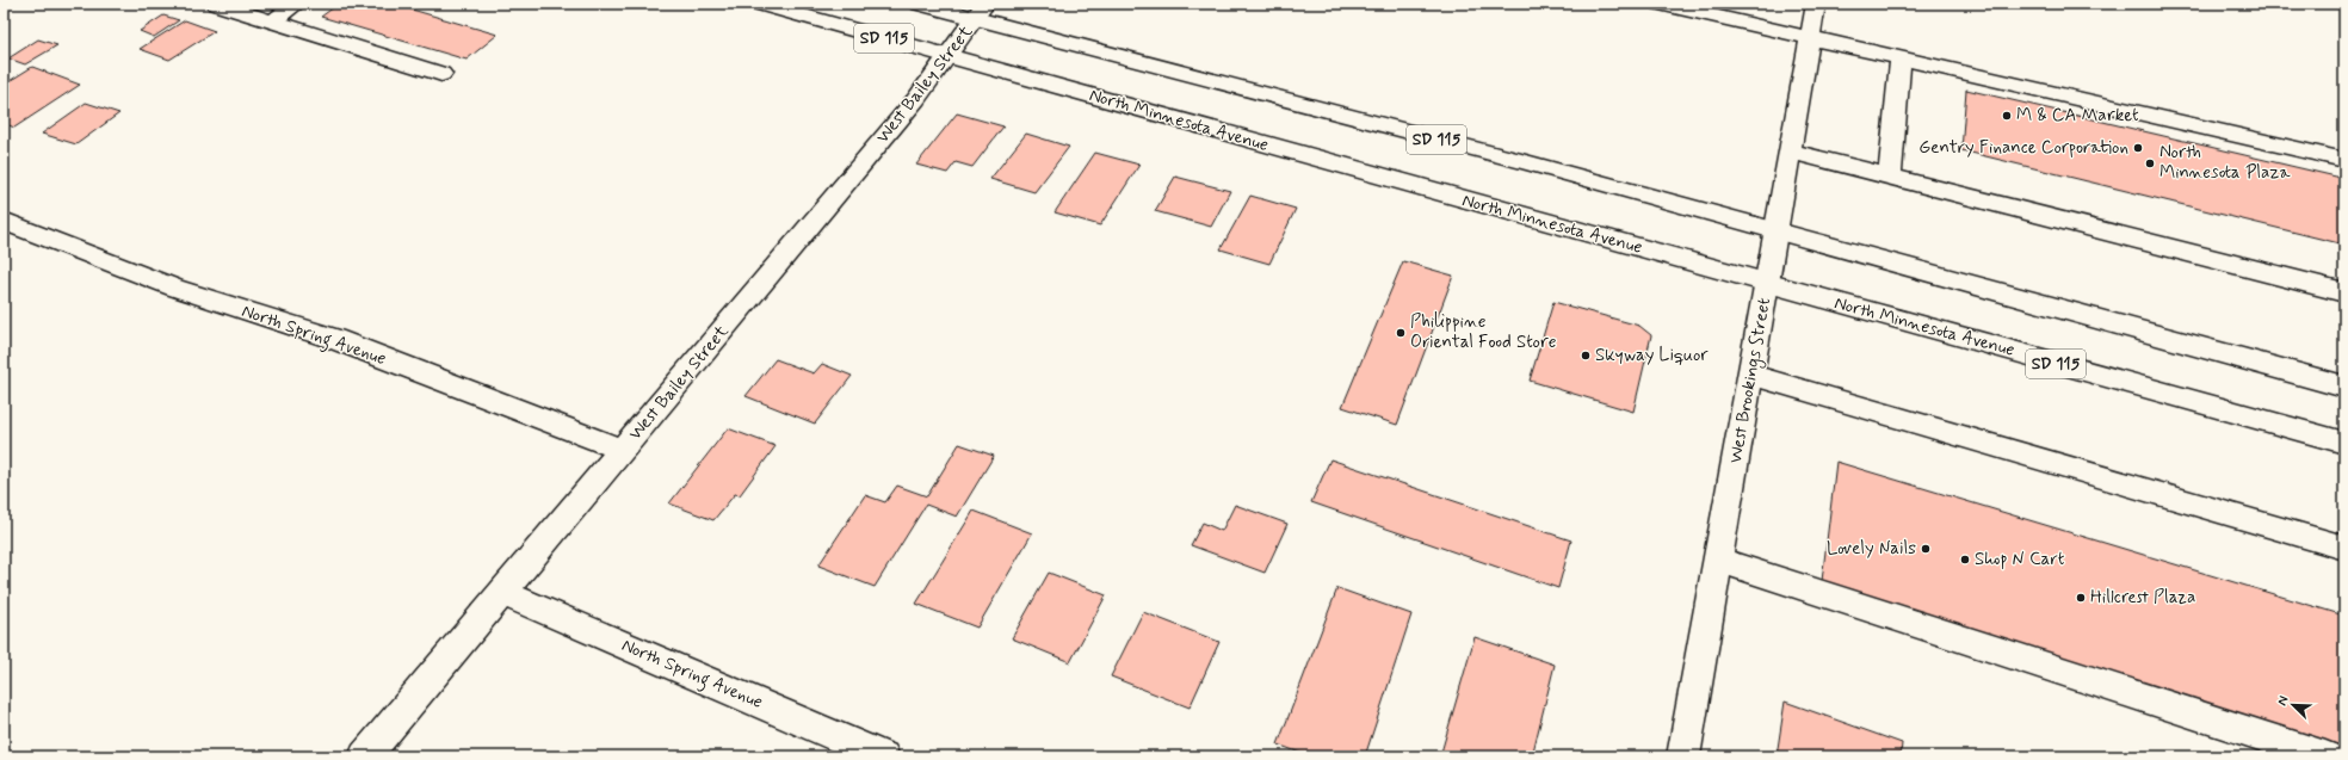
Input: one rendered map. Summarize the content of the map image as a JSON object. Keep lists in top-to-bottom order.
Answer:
{
  "streets": {
    "street": [
      "SD 115",
      "West Bailey Street",
      "North Minnesota Avenue",
      "North Spring Avenue",
      "West Brookings Street"
    ]
  },
  "crossings": [
    ["SD 115", "West Bailey Street"],
    ["SD 115", "West Brookings Street"],
    ["West Bailey Street", "North Minnesota Avenue"],
    ["West Bailey Street", "North Spring Avenue"],
    ["North Minnesota Avenue", "West Brookings Street"]
  ],
  "places": [
    "M & CA Market",
    "Gentry Finance Corporation",
    "North Minnesota Plaza",
    "Philippine Oriental Food Store",
    "Skyway Liquor",
    "Lovely Nails",
    "Shop N Cart",
    "Hillcrest Plaza"
  ],
  "north": "top left"
}
